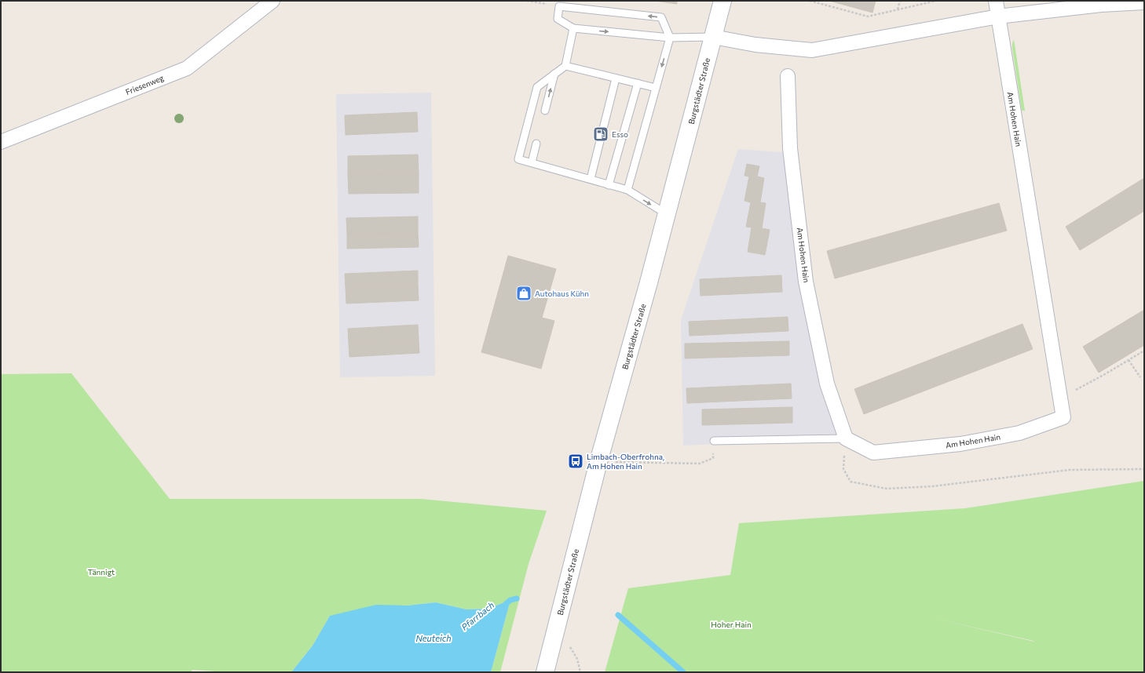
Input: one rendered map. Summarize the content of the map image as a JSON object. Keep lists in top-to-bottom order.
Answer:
{
  "streets": {
    "main road": ["Burgstädter Straße"],
    "street": ["Friesenweg", "Am Hohen Hain"]
  },
  "water": ["Pfarrbach", "Neuteich"],
  "parks": ["Tännigt", "Hoher Hain"],
  "places": {
    "fuel station": ["Esso"],
    "shop": ["Autohaus Kühn"],
    "bus stop": ["Limbach-Oberfrohna, Am Hohen Hain"]
  }
}
